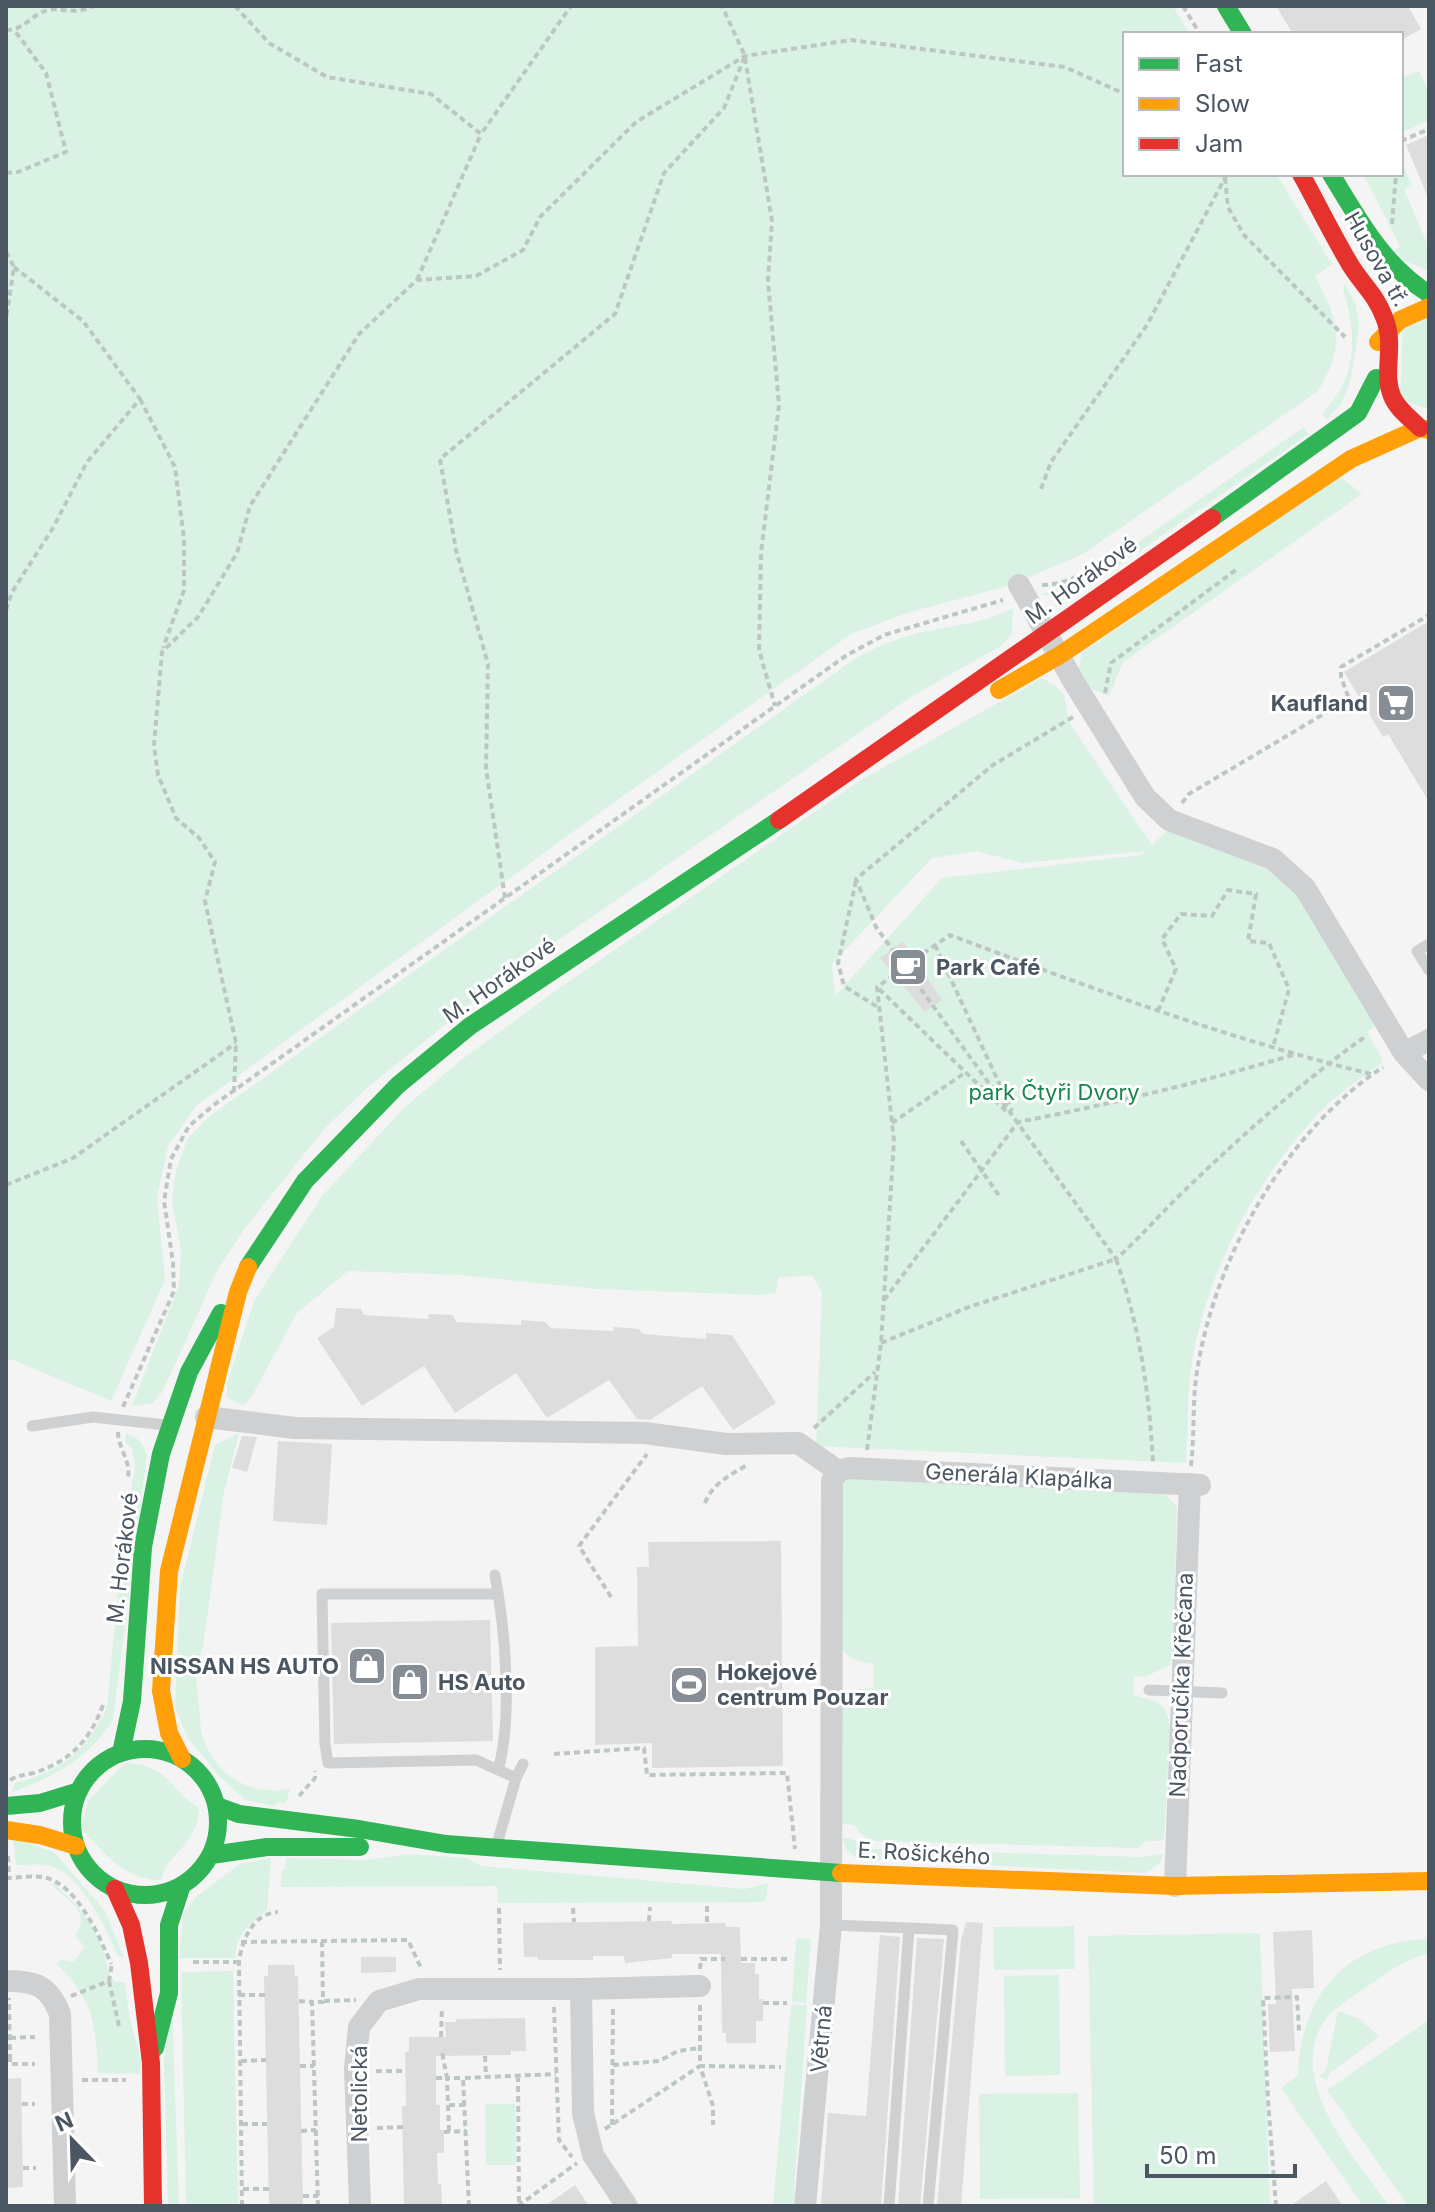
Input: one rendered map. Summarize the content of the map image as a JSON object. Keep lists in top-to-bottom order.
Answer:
{
  "streets": {
    "street": [
      "Husova tř.",
      "M. Horákové",
      "Generála Klapálka",
      "Nadporučíka Křečana",
      "E. Rošického",
      "Větrná",
      "Netolická"
    ]
  },
  "crossings": [
    ["M. Horákové", "E. Rošického"],
    ["Generála Klapálka", "Nadporučíka Křečana"],
    ["Generála Klapálka", "Větrná"],
    ["Nadporučíka Křečana", "E. Rošického"],
    ["E. Rošického", "Větrná"]
  ],
  "parks": ["park Čtyři Dvory"],
  "places": {
    "supermarket": ["Kaufland"],
    "cafe": ["Park Café"],
    "shop": ["NISSAN HS AUTO", "HS Auto"],
    "sports": ["Hokejové centrum Pouzar"]
  },
  "legend": ["Fast", "Slow", "Jam"],
  "scale_bar": "50 m",
  "north": "top left"
}
